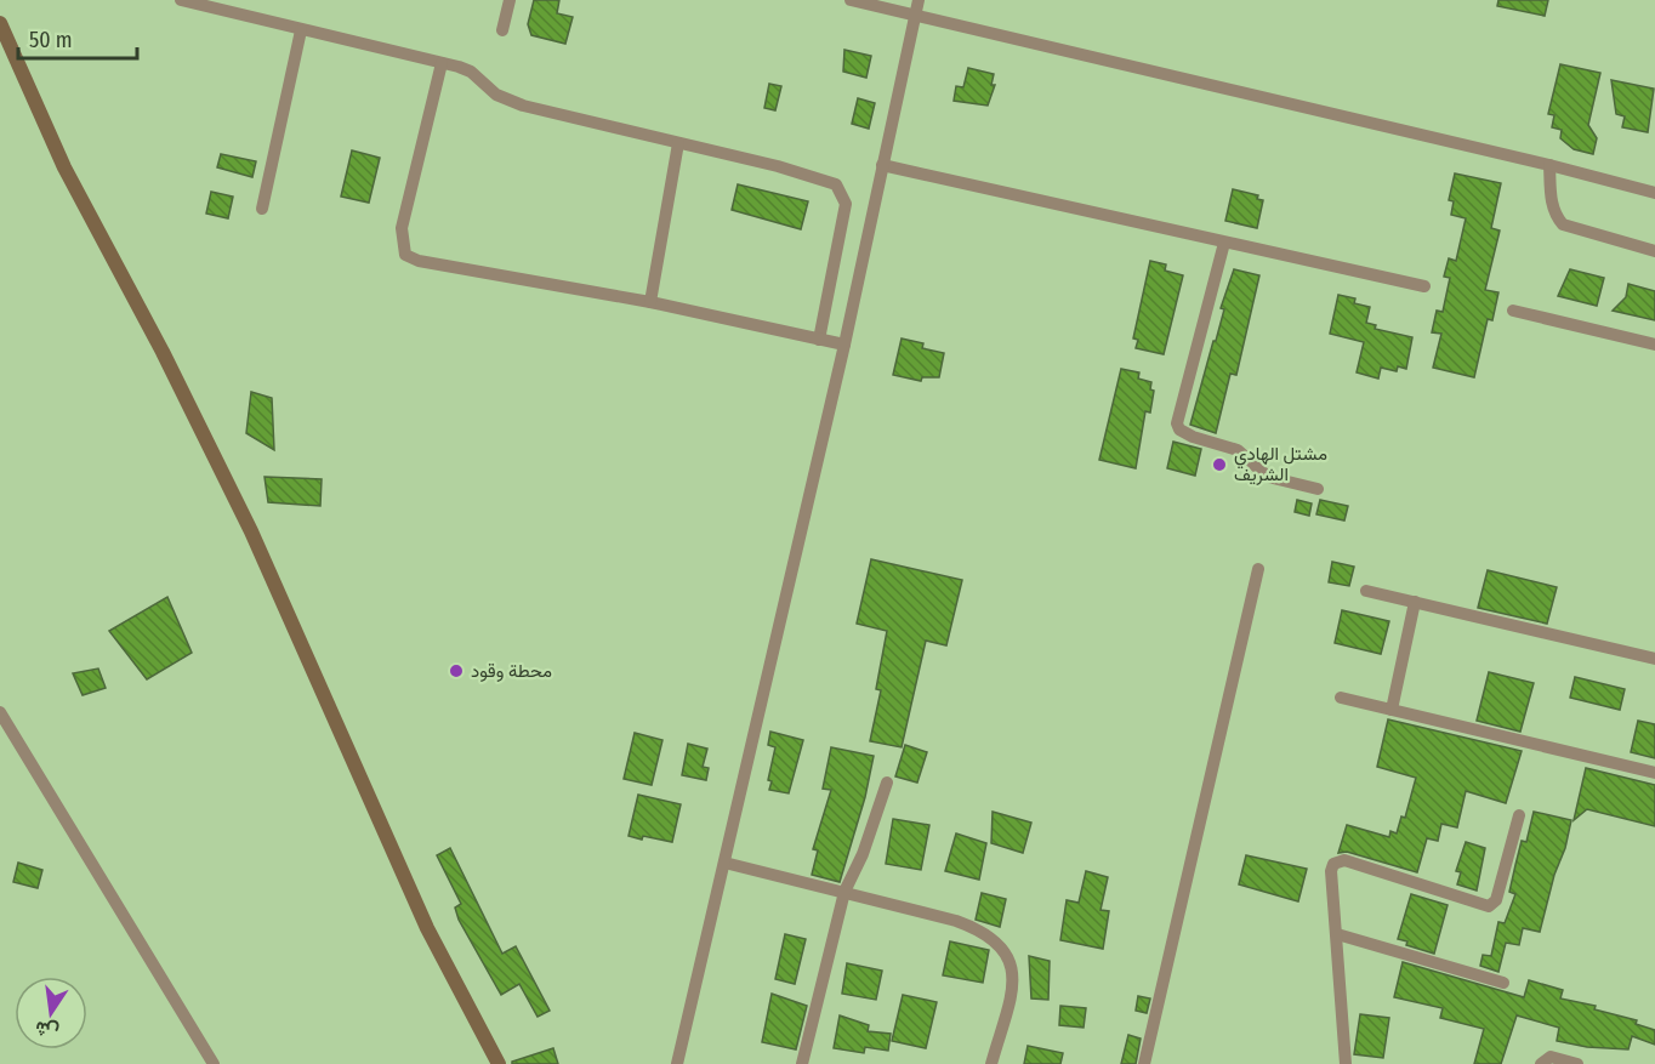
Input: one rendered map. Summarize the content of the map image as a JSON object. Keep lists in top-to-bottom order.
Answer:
{
  "places": ["مشتل الهادي الشريف", "محطة وقود"],
  "scale_bar": "50 m",
  "north": "bottom"
}
